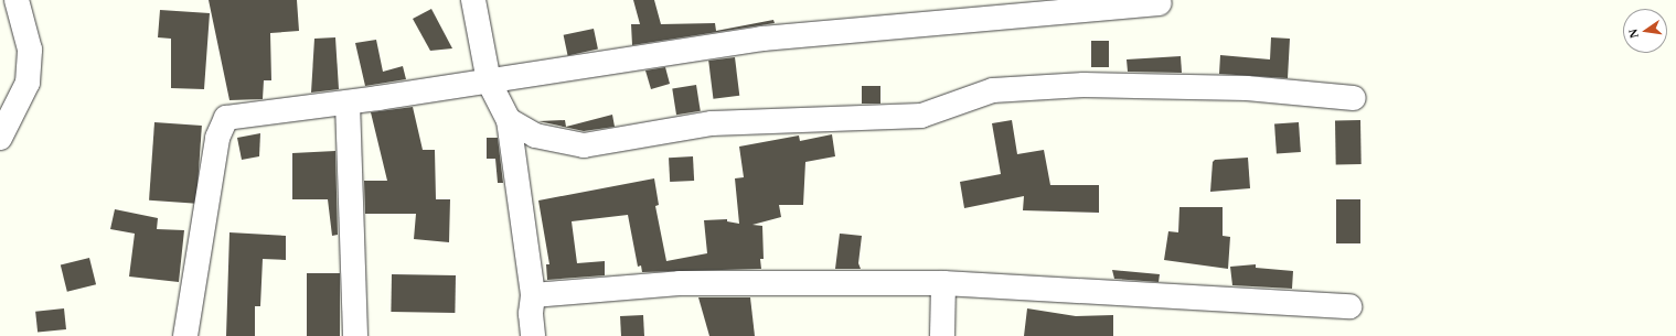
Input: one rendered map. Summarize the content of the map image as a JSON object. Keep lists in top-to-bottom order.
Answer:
{
  "north": "left"
}
